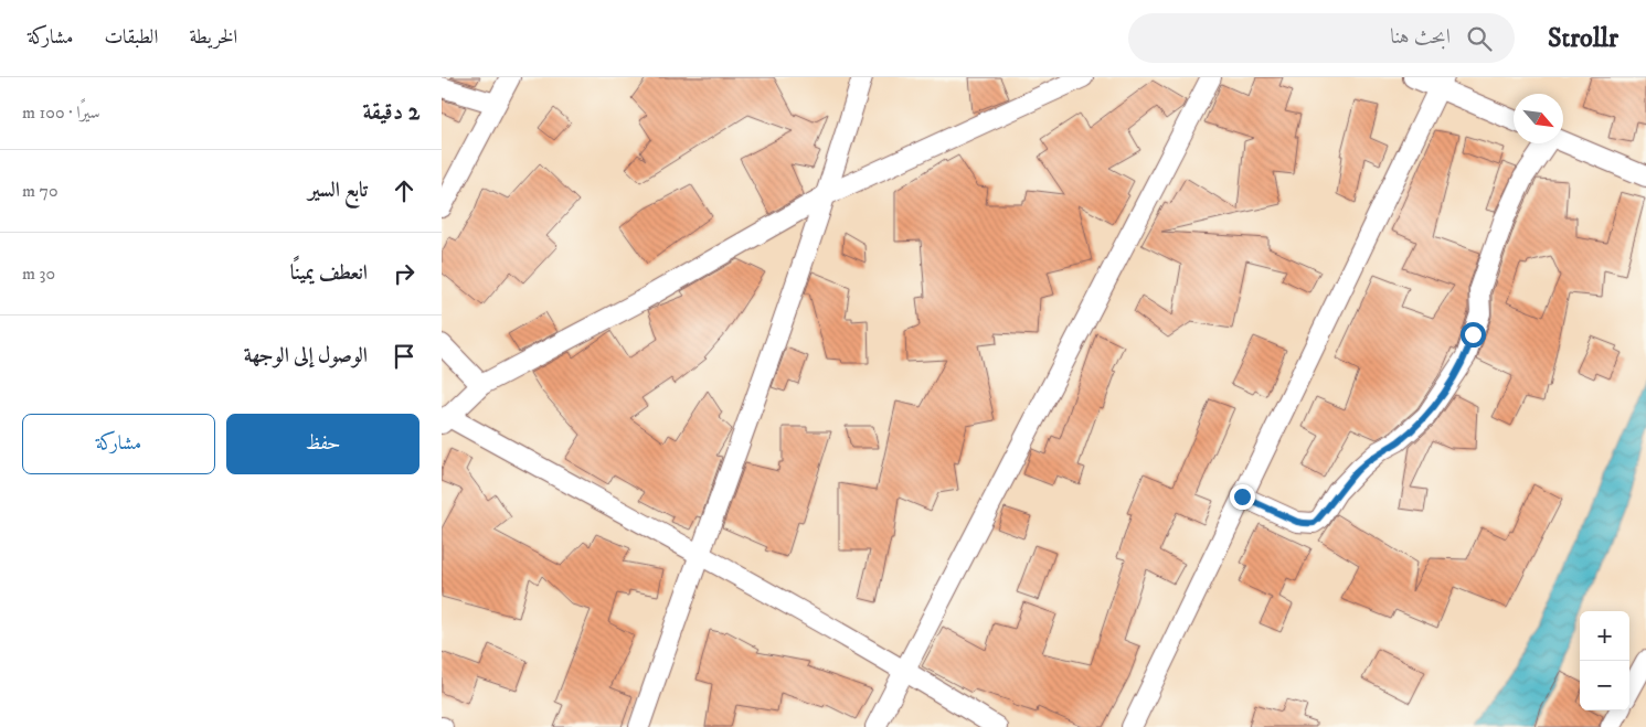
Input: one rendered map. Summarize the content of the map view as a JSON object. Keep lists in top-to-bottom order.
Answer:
{
  "north": "bottom right",
  "page": {
    "header": "Strollr",
    "search": "ابحث هنا",
    "nav": ["الخريطة", "الطبقات", "مشاركة"],
    "heading": ["2 دقيقة", "سيرًا · 100 m"],
    "list": [
      ["تابع السير", "70 m"],
      ["انعطف يمينًا", "30 m"],
      "الوصول إلى الوجهة"
    ],
    "buttons": ["حفظ", "مشاركة"],
    "map_buttons": ["+", "−"]
  }
}
